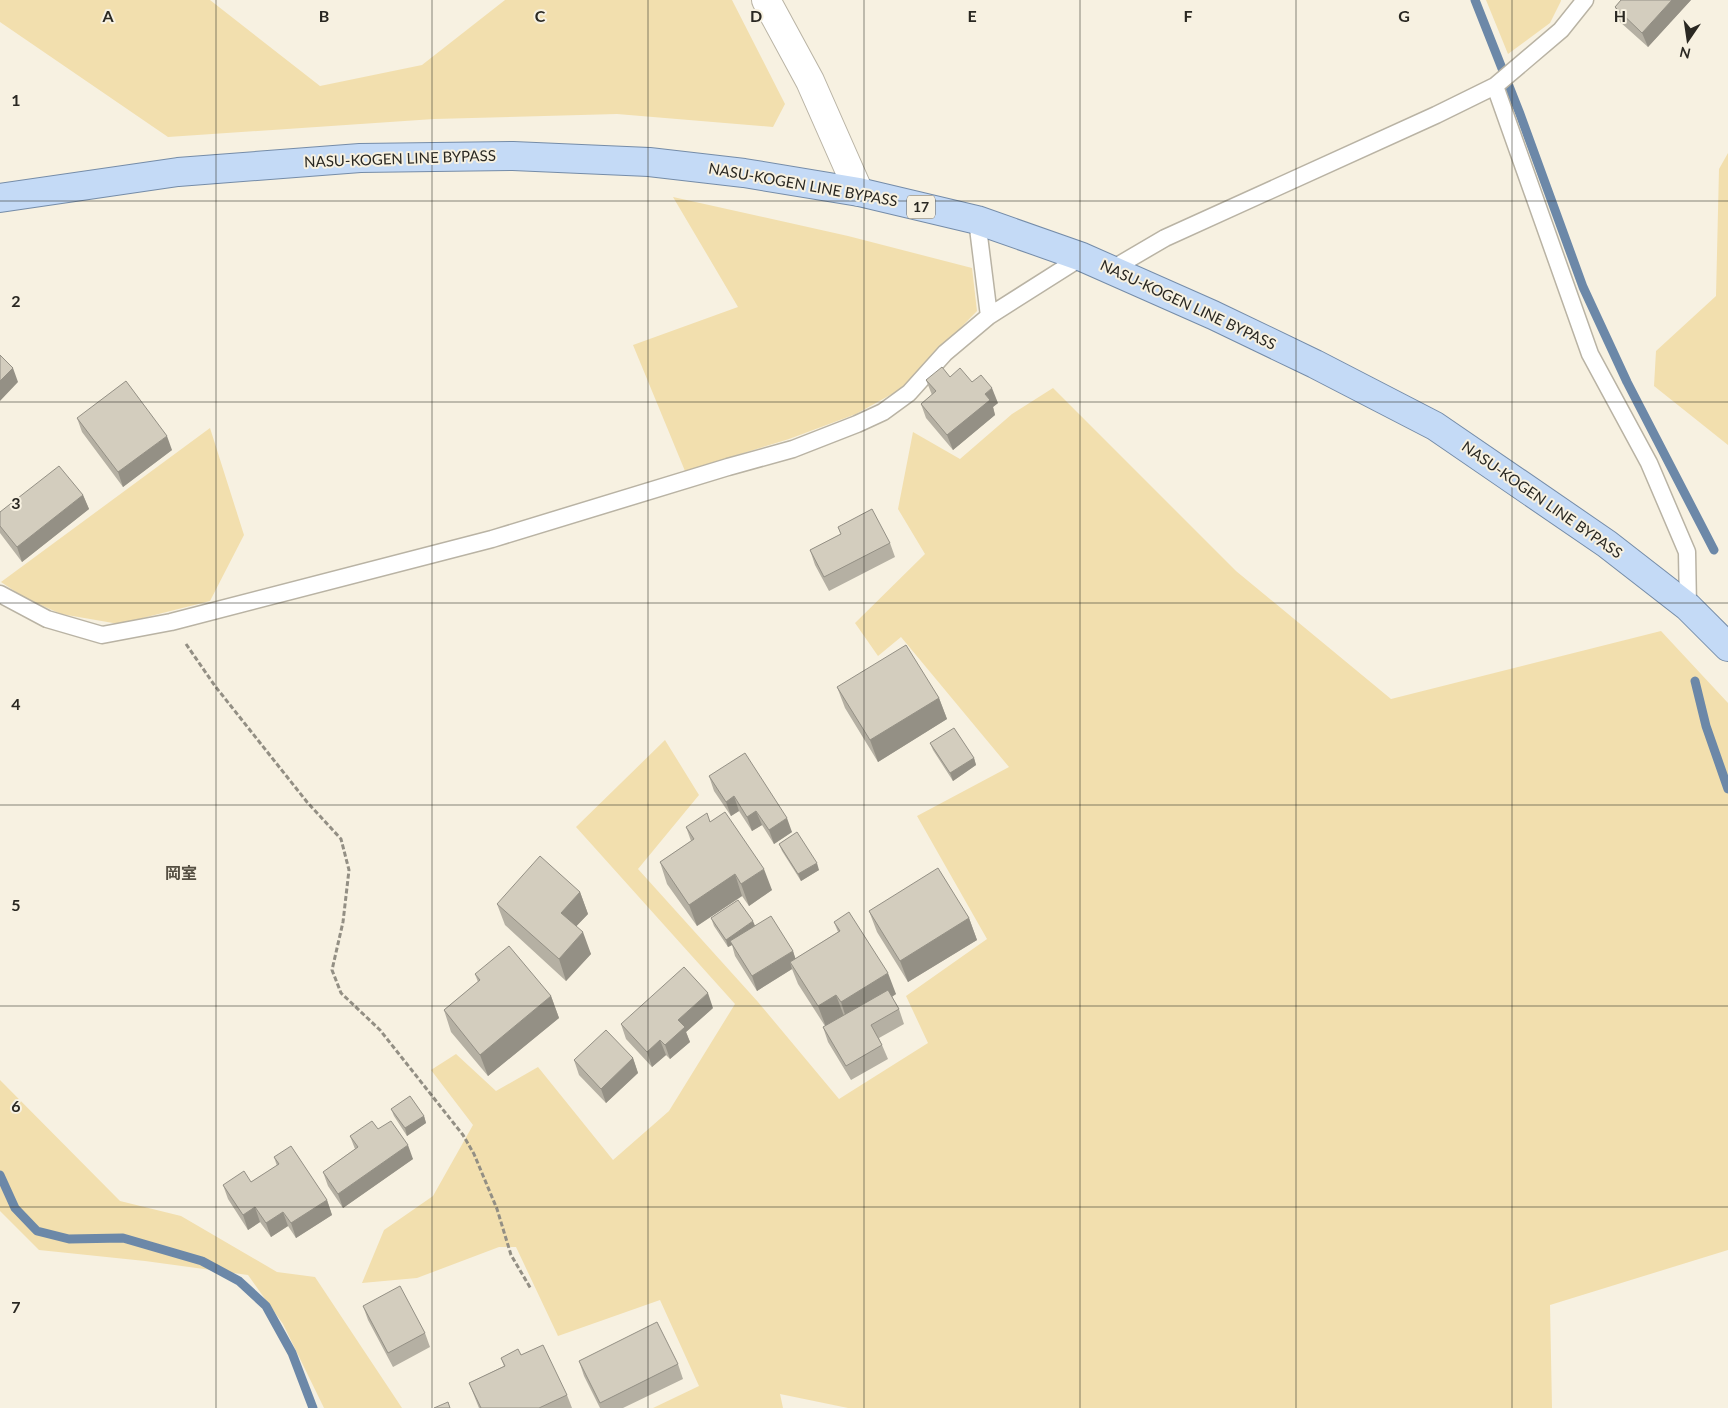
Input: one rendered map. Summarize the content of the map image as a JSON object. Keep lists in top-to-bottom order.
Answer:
{
  "streets": {
    "main road": ["NASU-KOGEN LINE BYPASS", "17"]
  },
  "districts": ["岡室"],
  "north": "bottom",
  "grid": {
    "columns": [
      "A",
      "B",
      "C",
      "D",
      "E",
      "F",
      "G",
      "H"
    ],
    "rows": [
      "1",
      "2",
      "3",
      "4",
      "5",
      "6",
      "7"
    ]
  }
}
